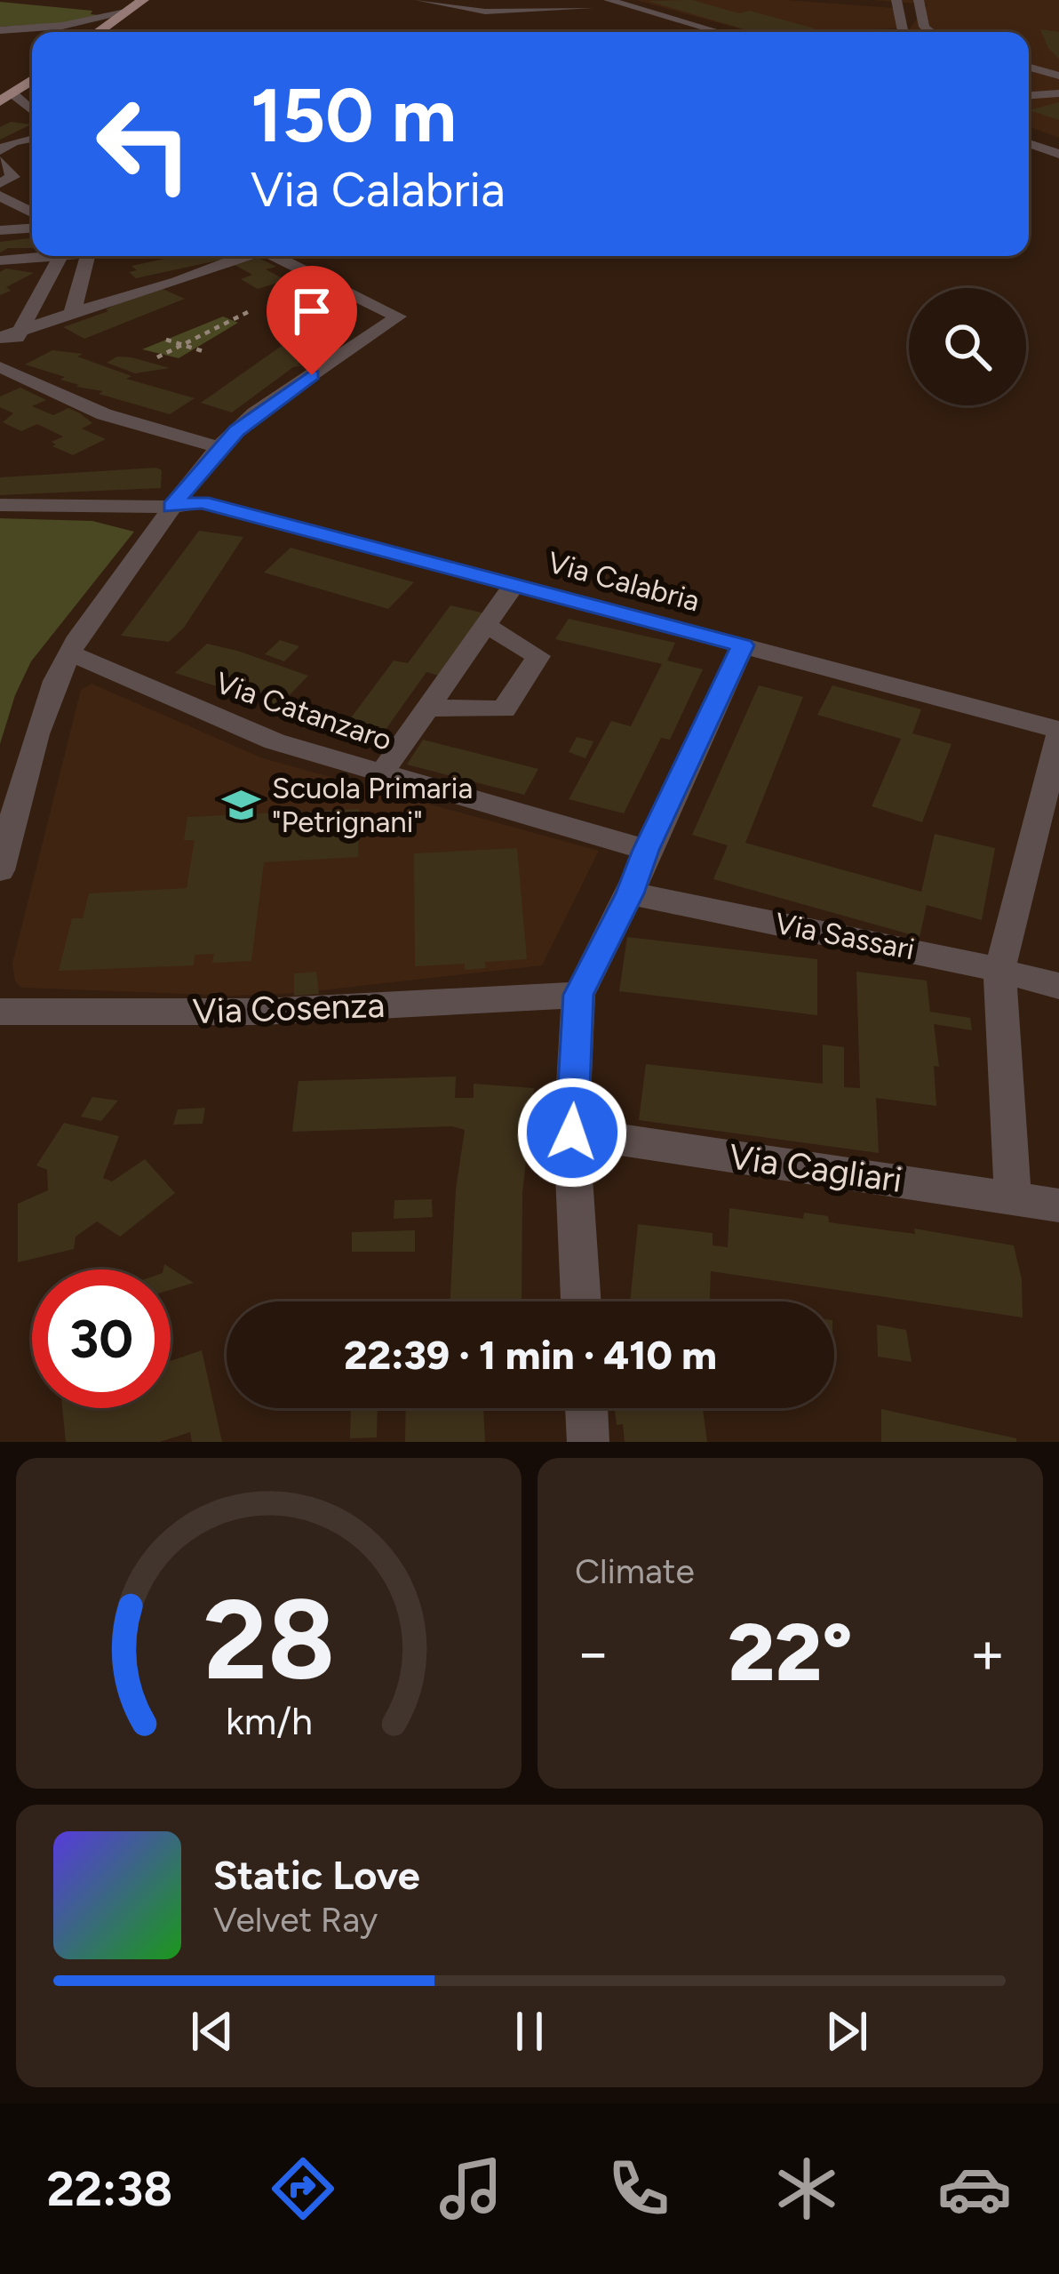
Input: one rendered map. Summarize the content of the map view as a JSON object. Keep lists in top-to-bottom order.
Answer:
{
  "streets": {
    "street": [
      "Via Calabria",
      "Via Catanzaro",
      "Via Sassari",
      "Via Cosenza",
      "Via Cagliari"
    ]
  },
  "places": {
    "school or university": ["Scuola Primaria \"Petrignani\""]
  },
  "page": {
    "turn": ["150 m", "Via Calabria"],
    "limit": "30",
    "trip": "22:39 · 1 min · 410 m",
    "tile": "Climate",
    "heat": ["−", "22°", "+"],
    "song": ["Static Love", "Velvet Ray"],
    "tabs": "22:38",
    "gauge": ["28", "km/h"]
  }
}
